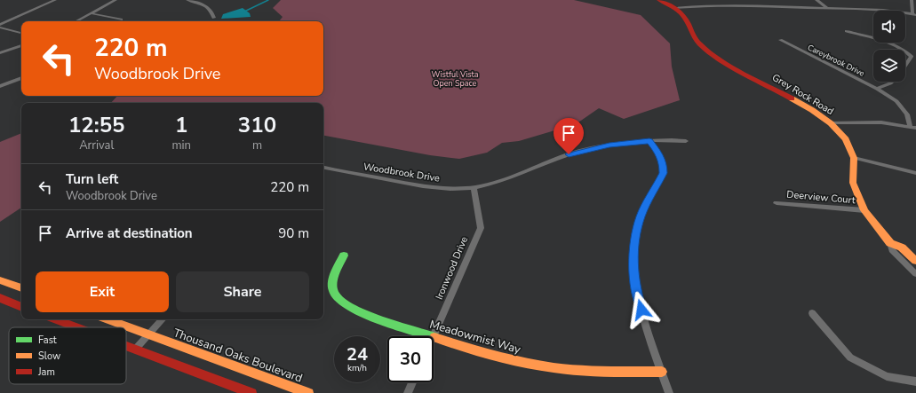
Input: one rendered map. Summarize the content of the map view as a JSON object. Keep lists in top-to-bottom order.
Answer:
{
  "streets": {
    "street": [
      "Careybrook Drive",
      "Grey Rock Road",
      "Woodbrook Drive",
      "Deerview Court",
      "Ironwood Drive",
      "Meadowmist Way",
      "Thousand Oaks Boulevard"
    ]
  },
  "crossings": [
    ["Grey Rock Road", "Deerview Court"],
    ["Woodbrook Drive", "Ironwood Drive"],
    ["Ironwood Drive", "Meadowmist Way"]
  ],
  "parks": ["Wistful Vista Open Space"],
  "legend": ["Fast", "Slow", "Jam"],
  "page": {
    "turn": ["220 m", "Woodbrook Drive"],
    "eta": [
      "12:55",
      "Arrival",
      "1",
      "min",
      "310",
      "m"
    ],
    "list": [
      {
        "name": "Turn left",
        "note": "Woodbrook Drive",
        "value": "220 m"
      },
      {
        "name": "Arrive at destination",
        "value": "90 m"
      }
    ],
    "buttons": ["Exit", "Share"],
    "speed": "24 km/h",
    "limit": "30"
  }
}
